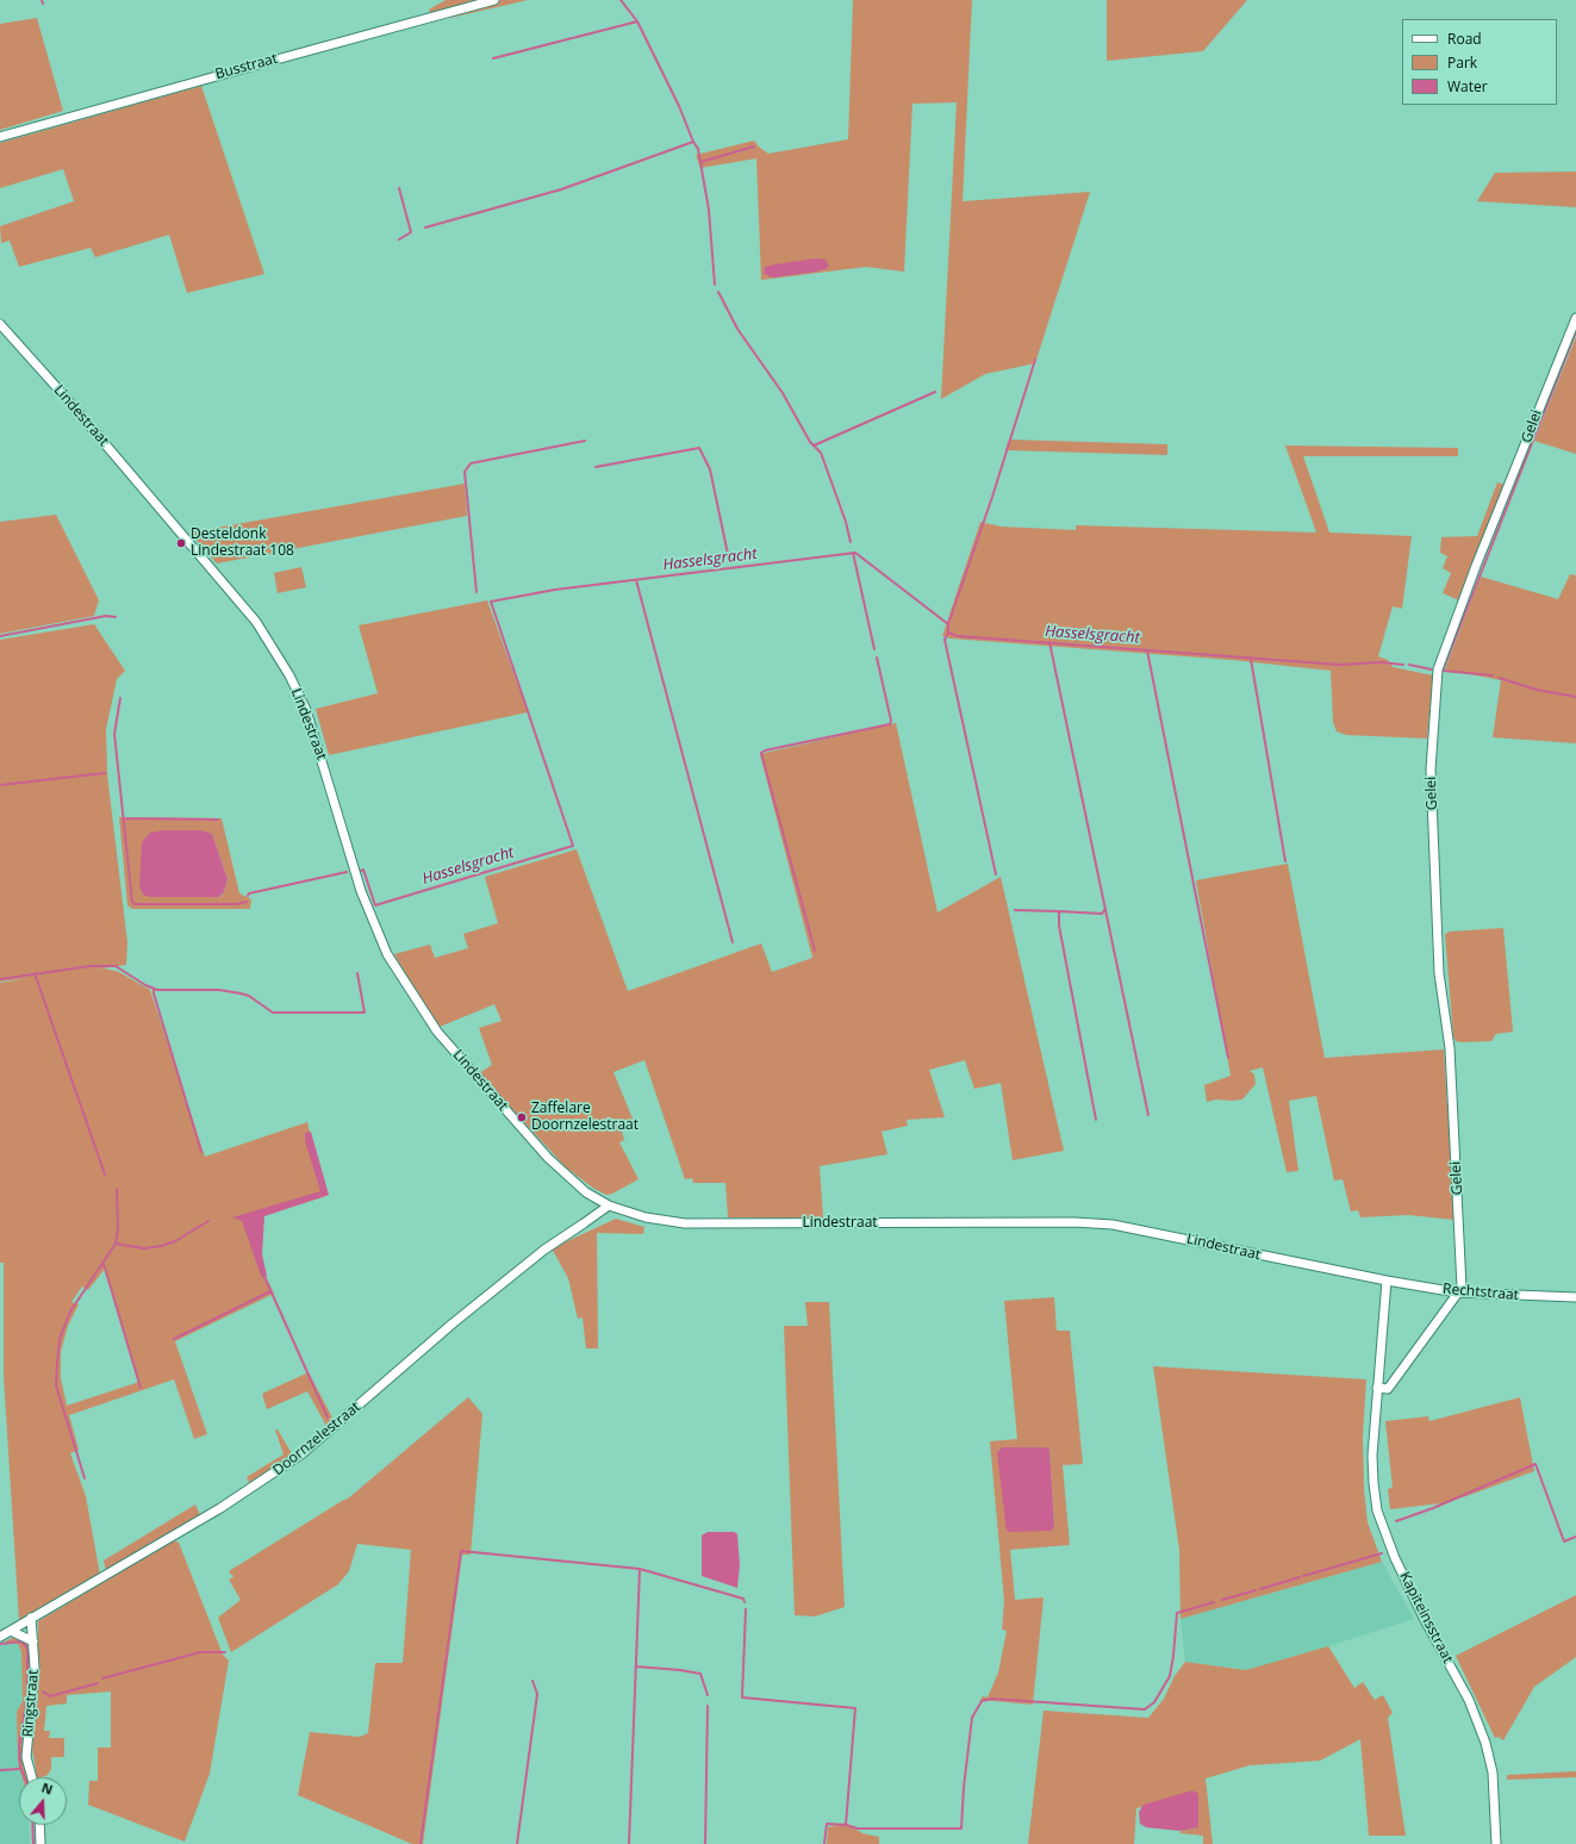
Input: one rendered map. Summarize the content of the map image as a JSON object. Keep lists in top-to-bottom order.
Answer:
{
  "streets": {
    "street": [
      "Busstraat",
      "Lindestraat",
      "Gelei",
      "Rechtstraat",
      "Doornzelestraat",
      "Kapiteinsstraat",
      "Ringstraat"
    ]
  },
  "crossings": [
    ["Lindestraat", "Rechtstraat"],
    ["Lindestraat", "Doornzelestraat"],
    ["Lindestraat", "Kapiteinsstraat"],
    ["Gelei", "Rechtstraat"],
    ["Rechtstraat", "Kapiteinsstraat"],
    ["Doornzelestraat", "Ringstraat"]
  ],
  "water": ["Hasselsgracht"],
  "places": ["Desteldonk Lindestraat 108", "Zaffelare Doornzelestraat"],
  "legend": ["Road", "Park", "Water"],
  "north": "top"
}
